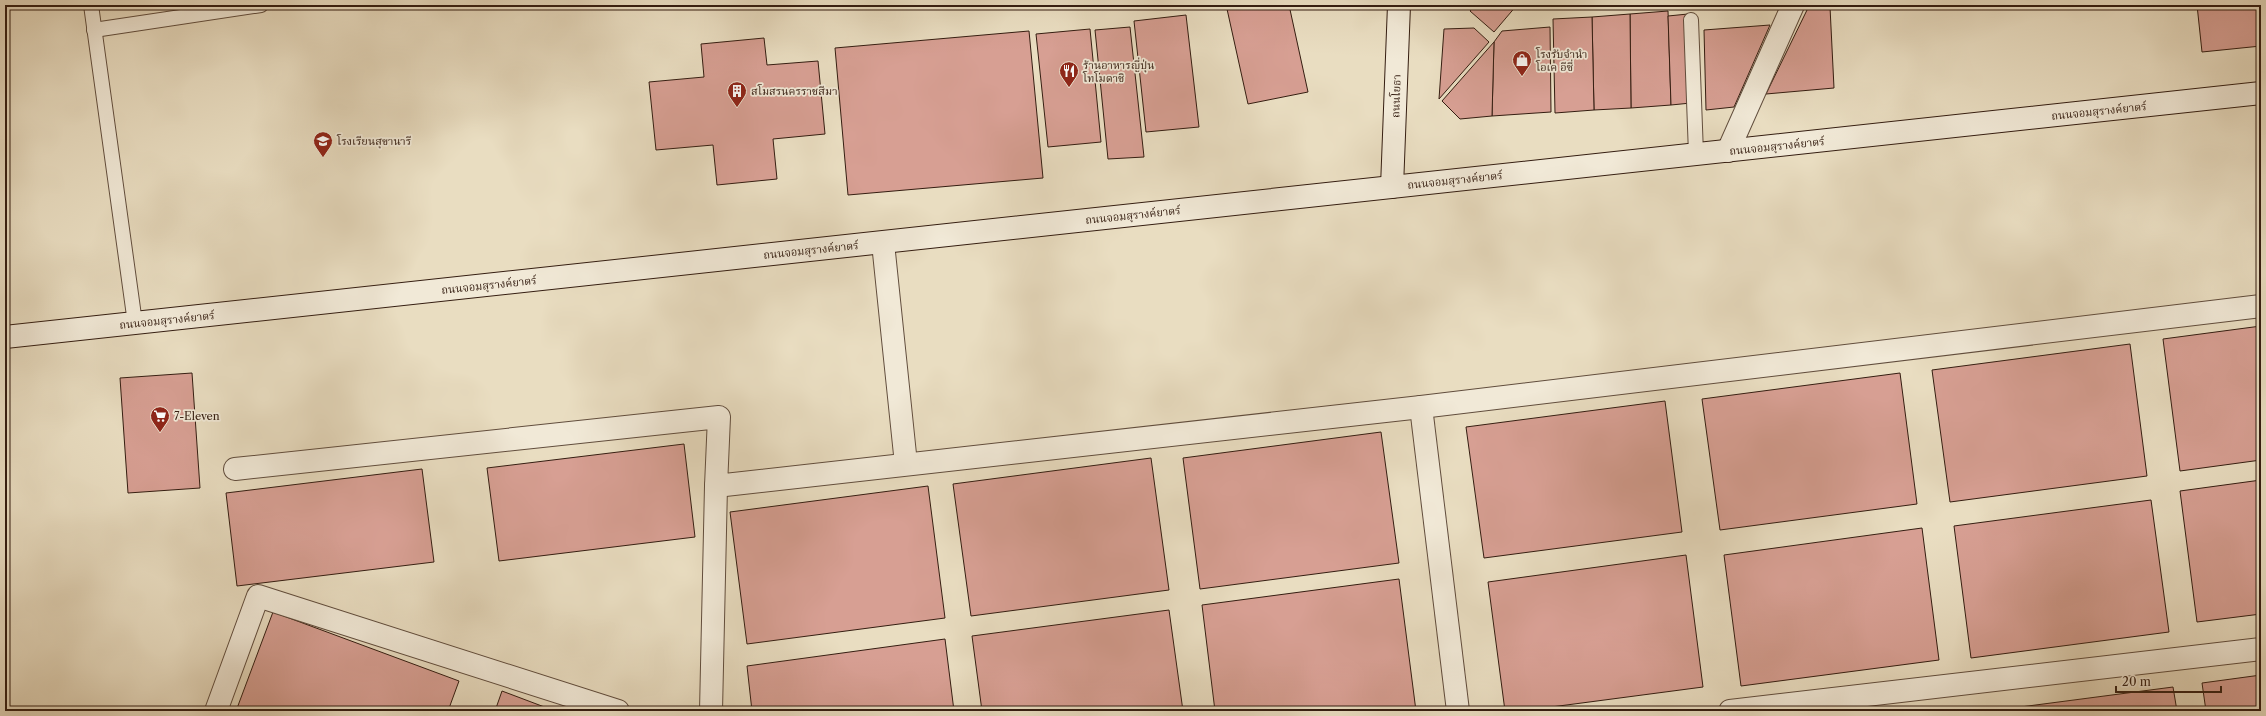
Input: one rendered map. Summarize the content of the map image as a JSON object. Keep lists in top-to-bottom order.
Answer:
{
  "streets": {
    "street": ["ถนนโยธา", "ถนนจอมสุรางค์ยาตร์"]
  },
  "crossings": [
    ["ถนนโยธา", "ถนนจอมสุรางค์ยาตร์"]
  ],
  "places": {
    "shop": ["โรงรับจำนำ โอเค อีซี่"],
    "restaurant": ["ร้านอาหารญี่ปุ่น โทโมดาชิ"],
    "building": ["สโมสรนครราชสีมา"],
    "school or university": ["โรงเรียนสุขานารี"],
    "supermarket": ["7-Eleven"]
  },
  "scale_bar": "20 m"
}
